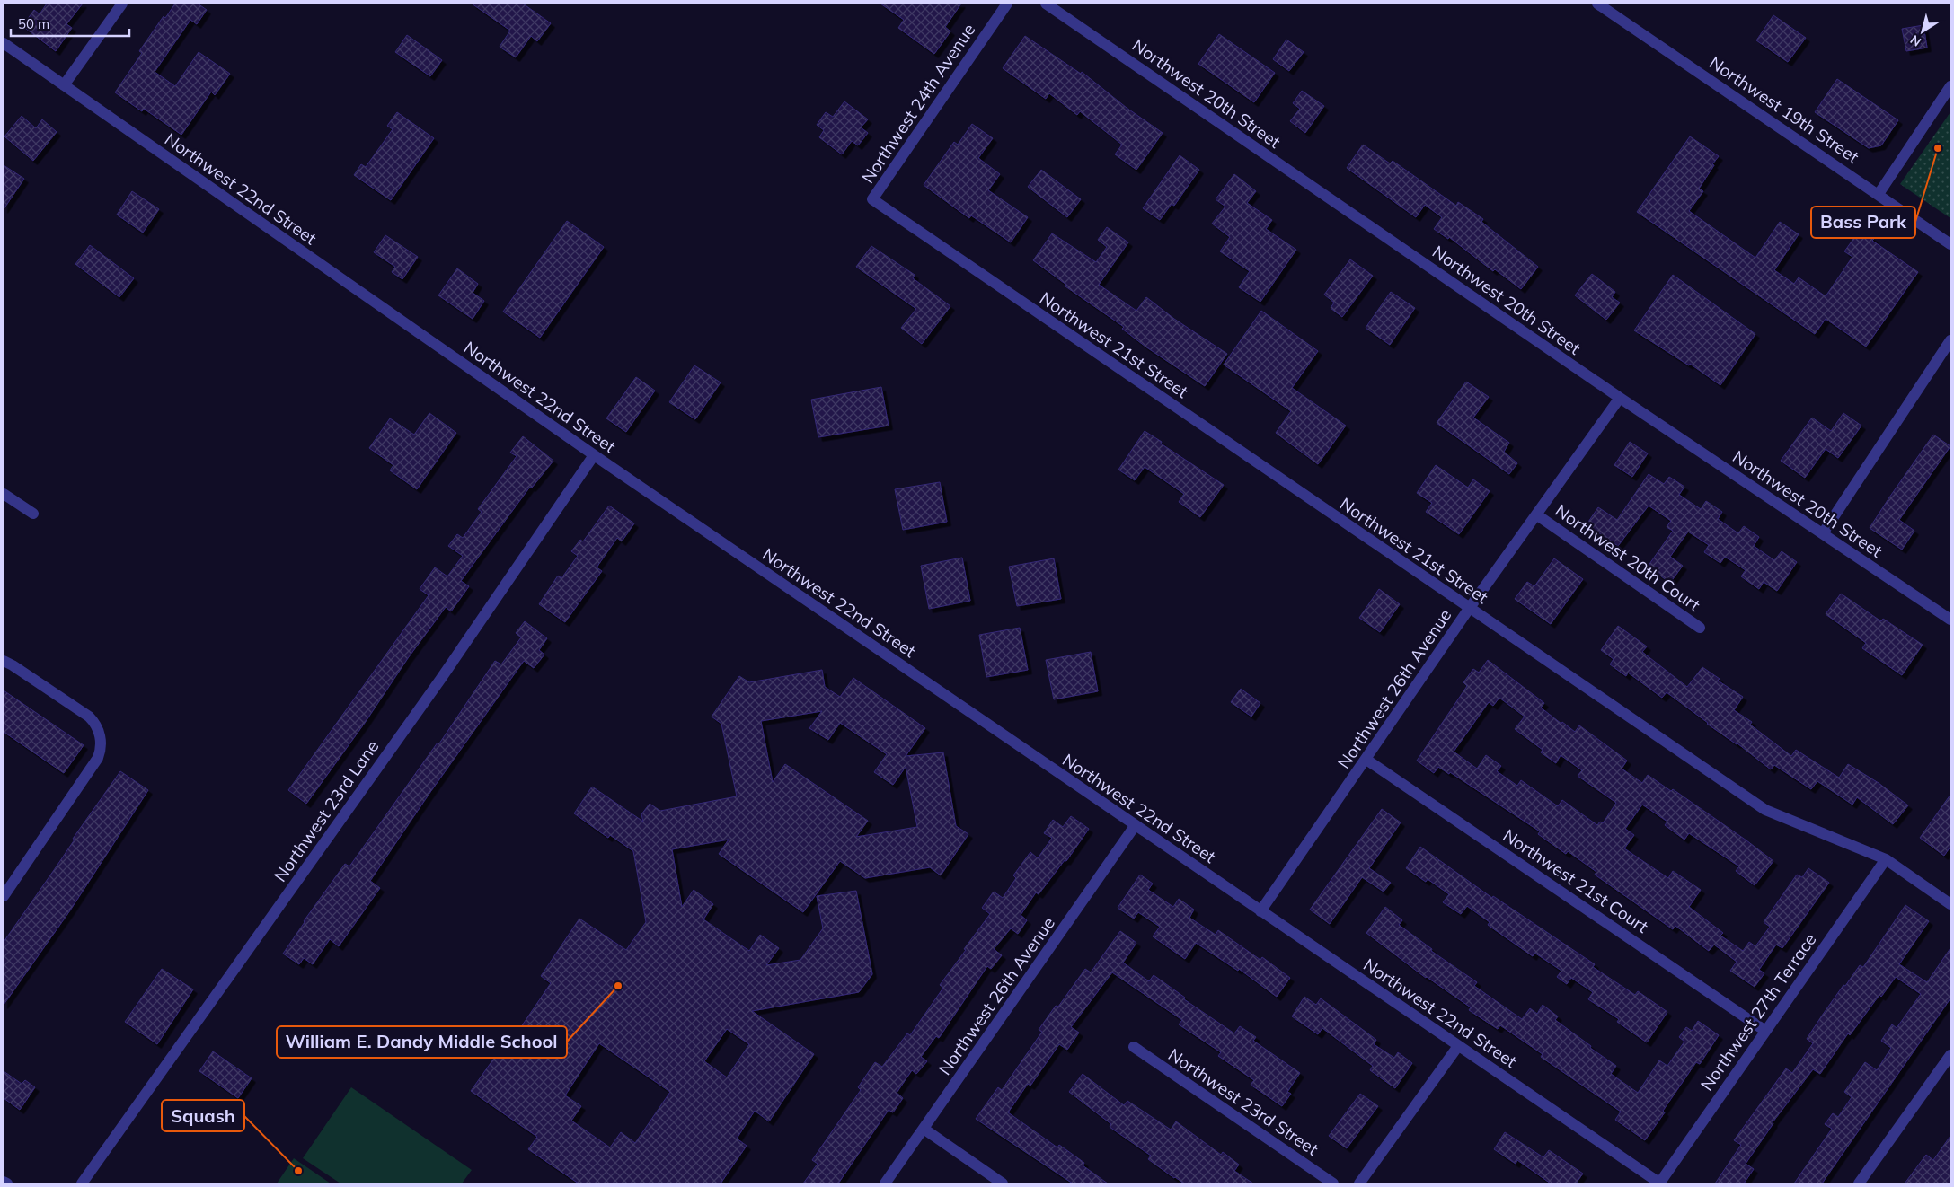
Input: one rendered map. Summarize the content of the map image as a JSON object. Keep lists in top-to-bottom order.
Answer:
{
  "streets": {
    "street": [
      "Northwest 20th Street",
      "Northwest 24th Avenue",
      "Northwest 19th Street",
      "Northwest 22nd Street",
      "Northwest 21st Street",
      "Northwest 20th Court",
      "Northwest 26th Avenue",
      "Northwest 23rd Lane",
      "Northwest 21st Court",
      "Northwest 27th Terrace",
      "Northwest 23rd Street"
    ]
  },
  "crossings": [
    ["Northwest 20th Street", "Northwest 26th Avenue"],
    ["Northwest 24th Avenue", "Northwest 21st Street"],
    ["Northwest 22nd Street", "Northwest 26th Avenue"],
    ["Northwest 22nd Street", "Northwest 23rd Lane"],
    ["Northwest 22nd Street", "Northwest 27th Terrace"],
    ["Northwest 21st Street", "Northwest 26th Avenue"],
    ["Northwest 21st Street", "Northwest 27th Terrace"],
    ["Northwest 20th Court", "Northwest 26th Avenue"],
    ["Northwest 26th Avenue", "Northwest 21st Court"],
    ["Northwest 21st Court", "Northwest 27th Terrace"]
  ],
  "places": ["Bass Park", "William E. Dandy Middle School", "Squash"],
  "scale_bar": "50 m",
  "north": "bottom left"
}
